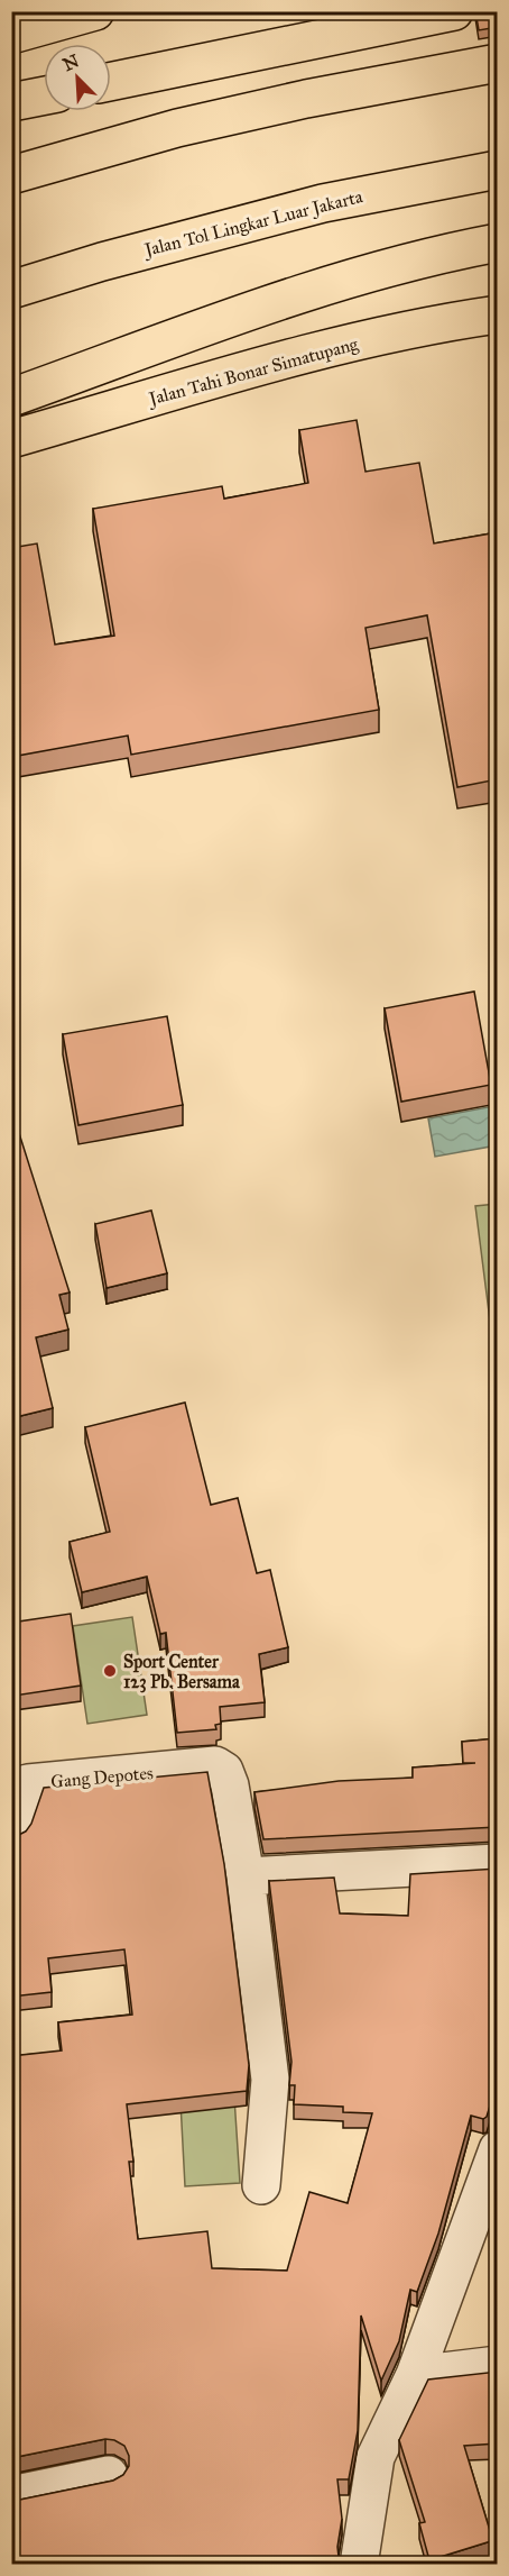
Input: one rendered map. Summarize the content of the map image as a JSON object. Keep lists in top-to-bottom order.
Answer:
{
  "streets": {
    "highway": ["Jalan Tol Lingkar Luar Jakarta", "Jalan Tahi Bonar Simatupang"],
    "street": ["Gang Depotes"]
  },
  "places": ["Sport Center 123 Pb. Bersama"],
  "north": "top left"
}
